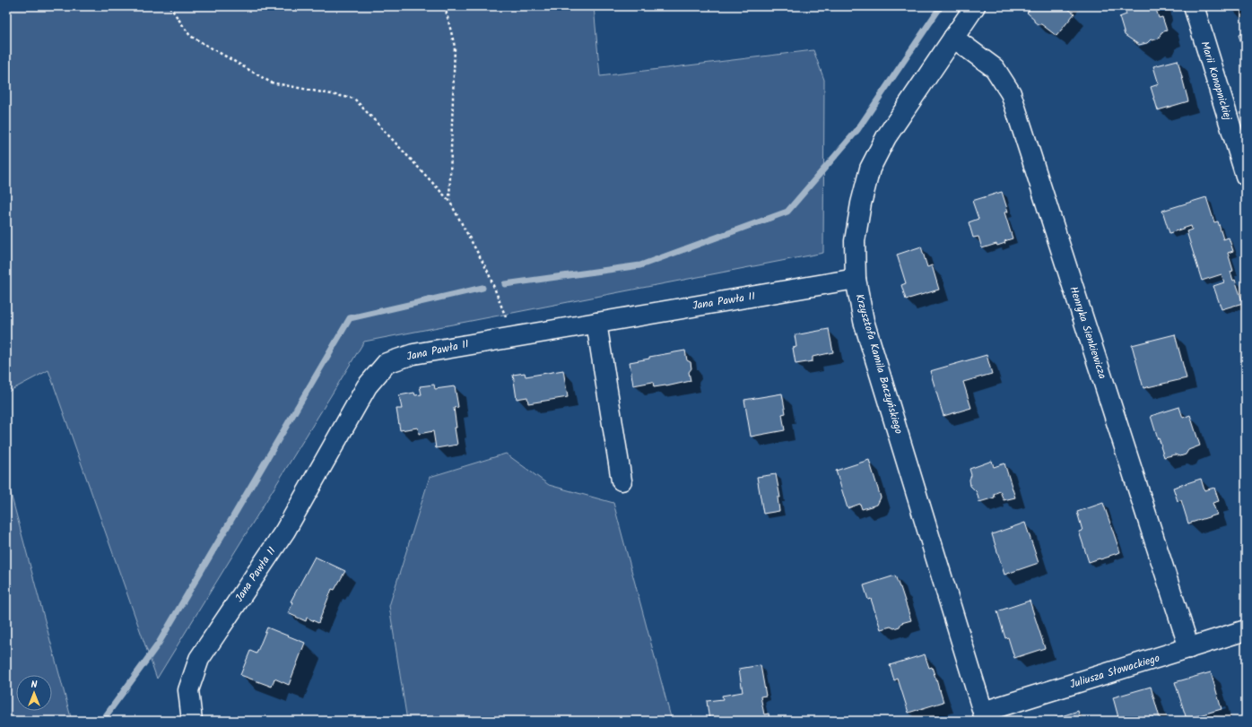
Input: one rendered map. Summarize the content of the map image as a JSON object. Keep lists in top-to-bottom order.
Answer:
{
  "streets": {
    "street": [
      "Marii Konopnickiej",
      "Jana Pawła II",
      "Henryka Sienkiewicza",
      "Krzysztofa Kamila Baczyńskiego",
      "Juliusza Słowackiego"
    ]
  },
  "crossings": [
    ["Jana Pawła II", "Krzysztofa Kamila Baczyńskiego"],
    ["Henryka Sienkiewicza", "Krzysztofa Kamila Baczyńskiego"],
    ["Henryka Sienkiewicza", "Juliusza Słowackiego"],
    ["Krzysztofa Kamila Baczyńskiego", "Juliusza Słowackiego"]
  ],
  "north": "top"
}
